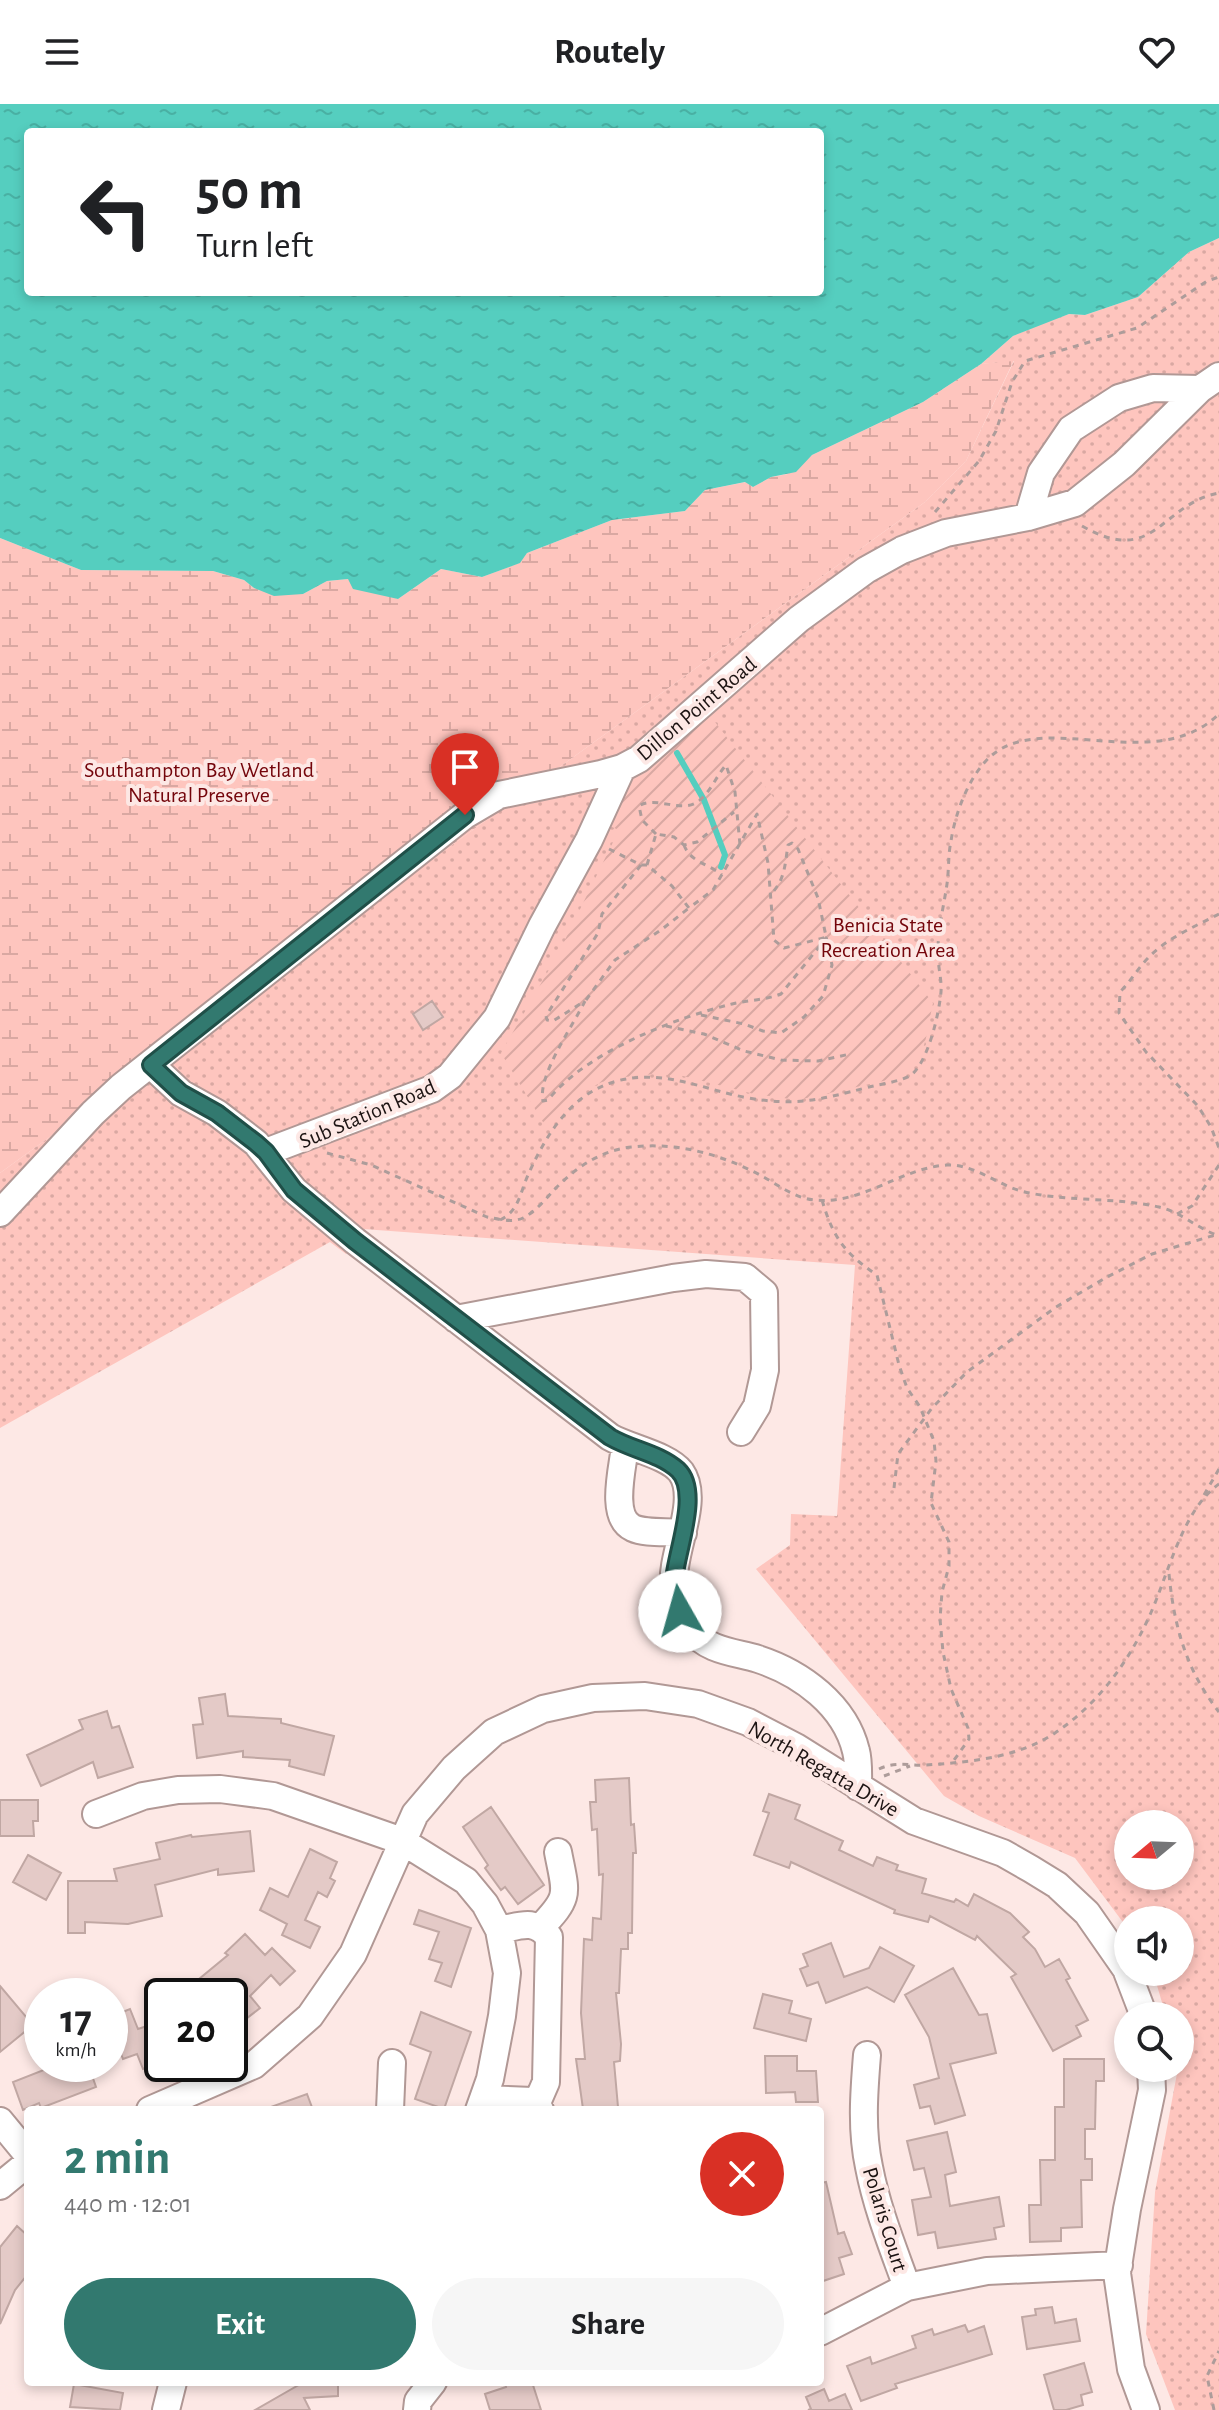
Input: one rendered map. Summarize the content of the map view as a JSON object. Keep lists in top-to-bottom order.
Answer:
{
  "streets": {
    "street": [
      "Dillon Point Road",
      "Sub Station Road",
      "North Regatta Drive",
      "Polaris Court"
    ]
  },
  "crossings": [
    ["Dillon Point Road", "Sub Station Road"]
  ],
  "parks": ["Southampton Bay Wetland Natural Preserve", "Benicia State Recreation Area"],
  "north": "left",
  "page": {
    "header": "Routely",
    "turn": ["50 m", "Turn left"],
    "speed": "17 km/h",
    "limit": "20",
    "heading": ["2 min", "440 m · 12:01"],
    "buttons": ["Exit", "Share"]
  }
}
